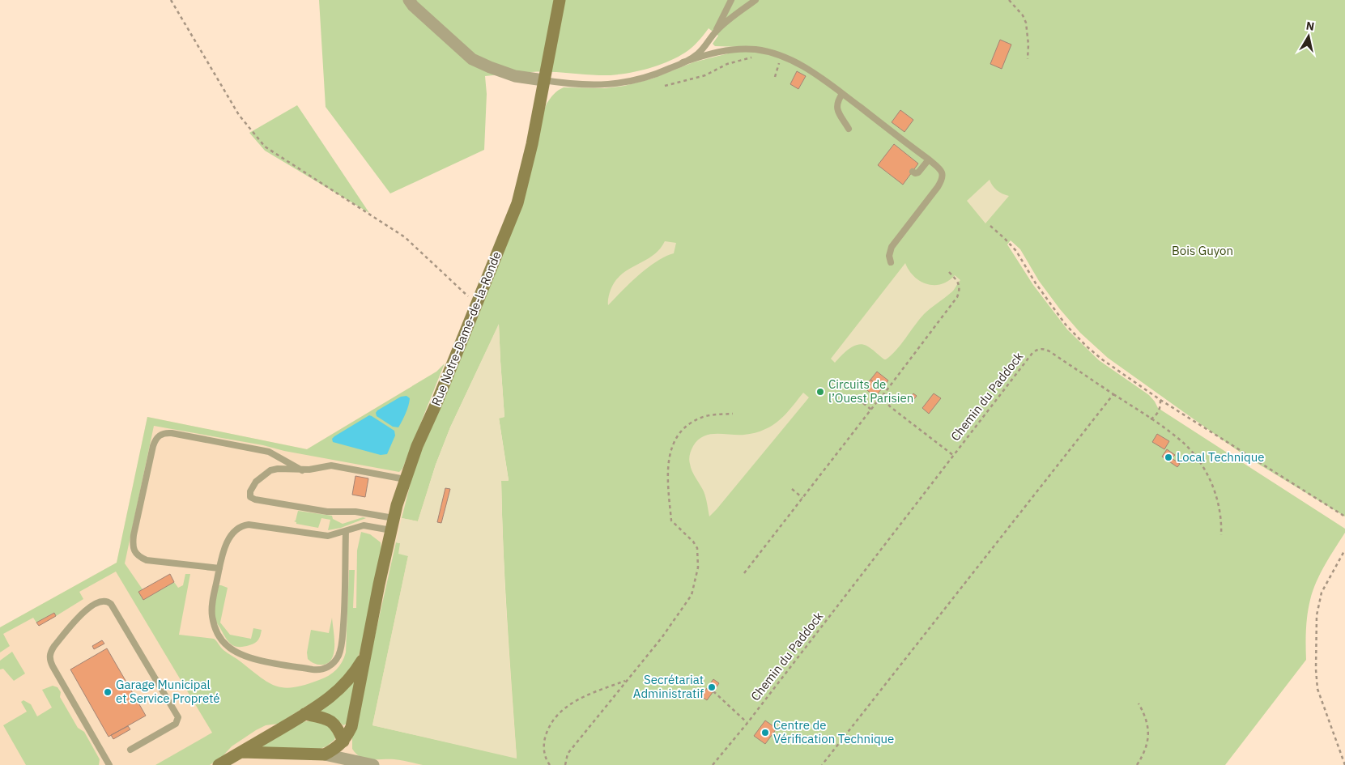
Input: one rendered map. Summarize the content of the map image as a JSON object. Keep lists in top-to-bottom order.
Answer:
{
  "streets": {
    "main road": ["Rue Notre-Dame-de-la-Ronde"],
    "path": ["Chemin du Paddock"]
  },
  "parks": ["Bois Guyon"],
  "places": [
    "Circuits de l’Ouest Parisien",
    "Local Technique",
    "Secrétariat Administratif",
    "Garage Municipal et Service Propreté",
    "Centre de Vérification Technique"
  ],
  "north": "top"
}
